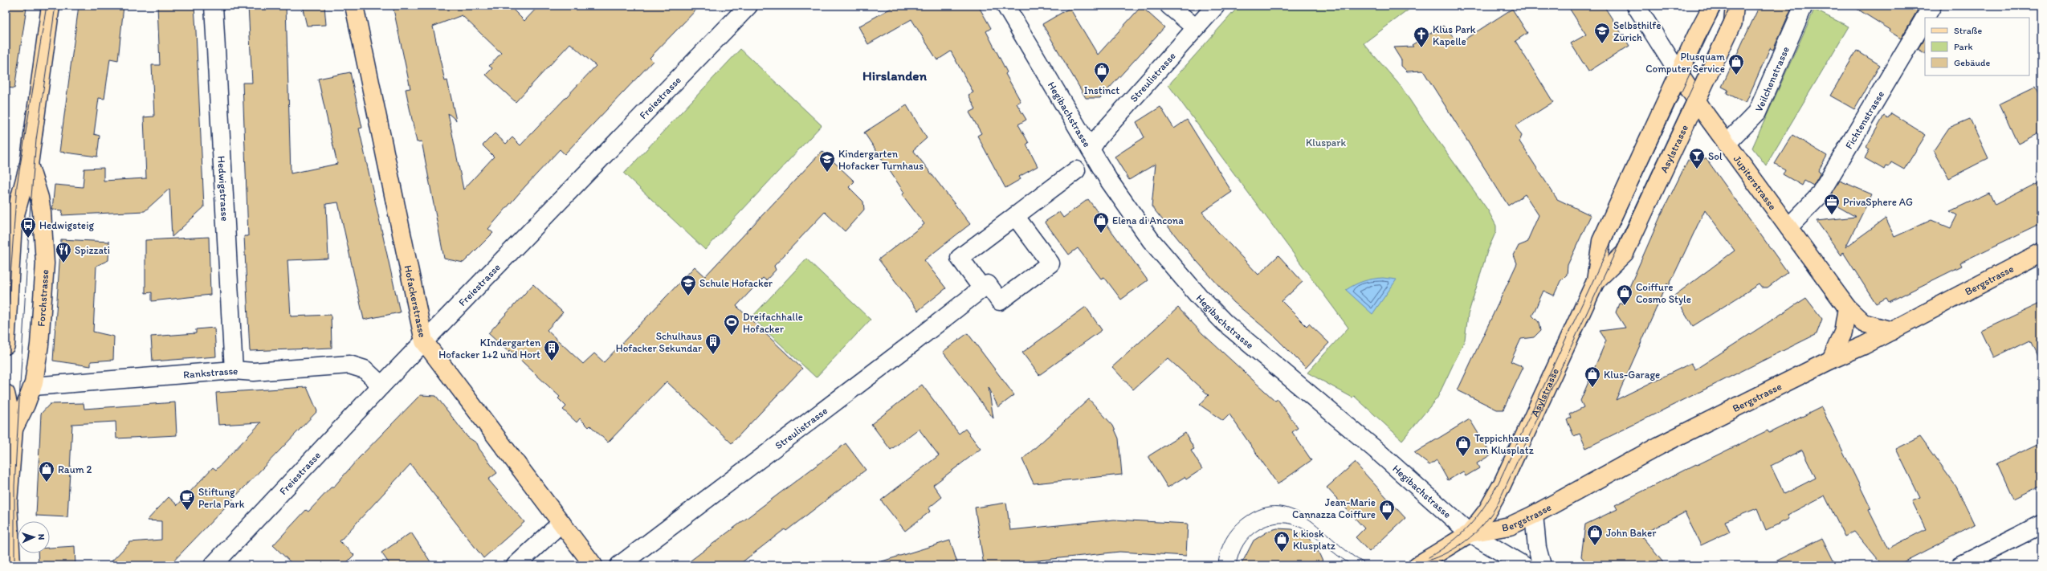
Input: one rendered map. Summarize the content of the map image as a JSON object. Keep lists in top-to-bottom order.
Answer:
{
  "streets": {
    "main road": [
      "Asylstrasse",
      "Jupiterstrasse",
      "Bergstrasse",
      "Forchstrasse",
      "Hofackerstrasse"
    ],
    "street": [
      "Streulistrasse",
      "Veilchenstrasse",
      "Freiestrasse",
      "Hegibachstrasse",
      "Fichtenstrasse",
      "Hedwigstrasse",
      "Rankstrasse"
    ]
  },
  "crossings": [
    ["Streulistrasse", "Hegibachstrasse"],
    ["Veilchenstrasse", "Jupiterstrasse"],
    ["Freiestrasse", "Hofackerstrasse"],
    ["Freiestrasse", "Rankstrasse"],
    ["Hegibachstrasse", "Asylstrasse"],
    ["Hegibachstrasse", "Bergstrasse"],
    ["Fichtenstrasse", "Jupiterstrasse"],
    ["Asylstrasse", "Jupiterstrasse"],
    ["Asylstrasse", "Bergstrasse"],
    ["Jupiterstrasse", "Bergstrasse"],
    ["Hedwigstrasse", "Rankstrasse"],
    ["Forchstrasse", "Rankstrasse"]
  ],
  "districts": ["Hirslanden"],
  "parks": ["Kluspark"],
  "places": {
    "school or university": ["Selbsthilfe Zürich", "Kindergarten Hofacker Turnhaus", "Schule Hofacker"],
    "church": ["Klus Park Kapelle"],
    "shop": [
      "Plusquam Computer Service",
      "Instinct",
      "Elena di Ancona",
      "Coiffure Cosmo Style",
      "Klus-Garage",
      "Teppichhaus am Klusplatz",
      "Raum 2",
      "Jean-Marie Cannazza Coiffure",
      "John Baker",
      "k kiosk Klusplatz"
    ],
    "bar": ["Sol"],
    "office": ["PrivaSphere AG"],
    "bus stop": ["Hedwigsteig"],
    "restaurant": ["Spizzati"],
    "sports": ["Dreifachhalle Hofacker"],
    "building": ["Schulhaus Hofacker Sekundar", "KIndergarten Hofacker 1+2 und Hort"],
    "cafe": ["Stiftung Perla Park"]
  },
  "legend": ["Straße", "Park", "Gebäude"],
  "north": "right"
}
